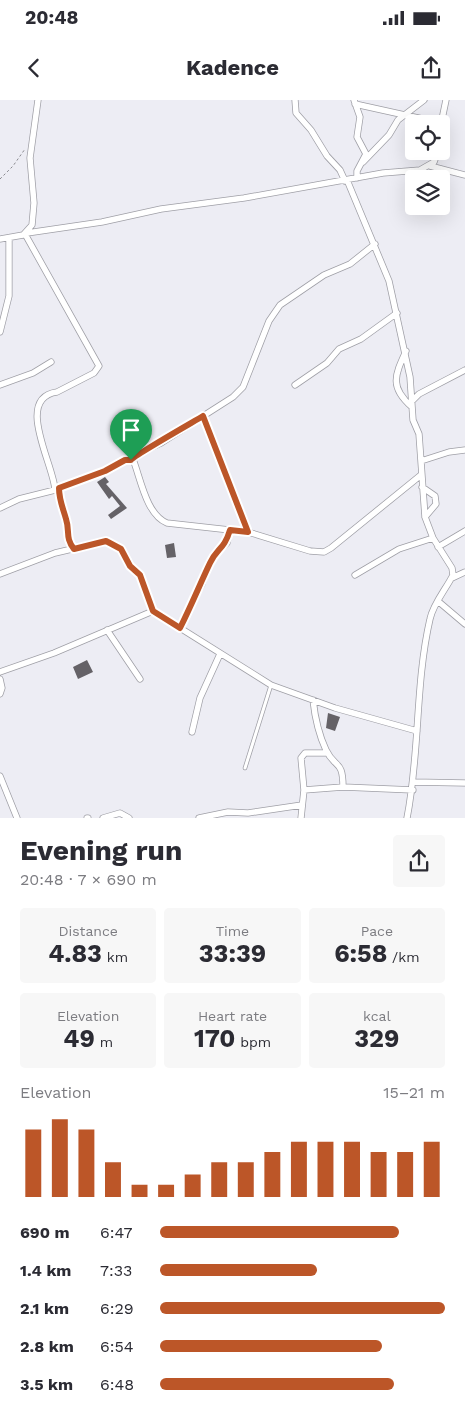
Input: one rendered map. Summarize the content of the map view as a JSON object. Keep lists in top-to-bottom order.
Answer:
{
  "page": {
    "status": "20:48",
    "header": "Kadence",
    "heading": ["Evening run", "20:48 · 7 × 690 m"],
    "stats": [
      ["Distance", "4.83 km"],
      ["Time", "33:39"],
      ["Pace", "6:58 /km"],
      ["Elevation", "49 m"],
      ["Heart rate", "170 bpm"],
      ["kcal", "329"]
    ],
    "chart": ["Elevation", "15–21 m"],
    "list": [
      {
        "name": "690 m",
        "note": "6:47"
      },
      {
        "name": "1.4 km",
        "note": "7:33"
      },
      {
        "name": "2.1 km",
        "note": "6:29"
      },
      {
        "name": "2.8 km",
        "note": "6:54"
      },
      {
        "name": "3.5 km",
        "note": "6:48"
      }
    ]
  }
}
